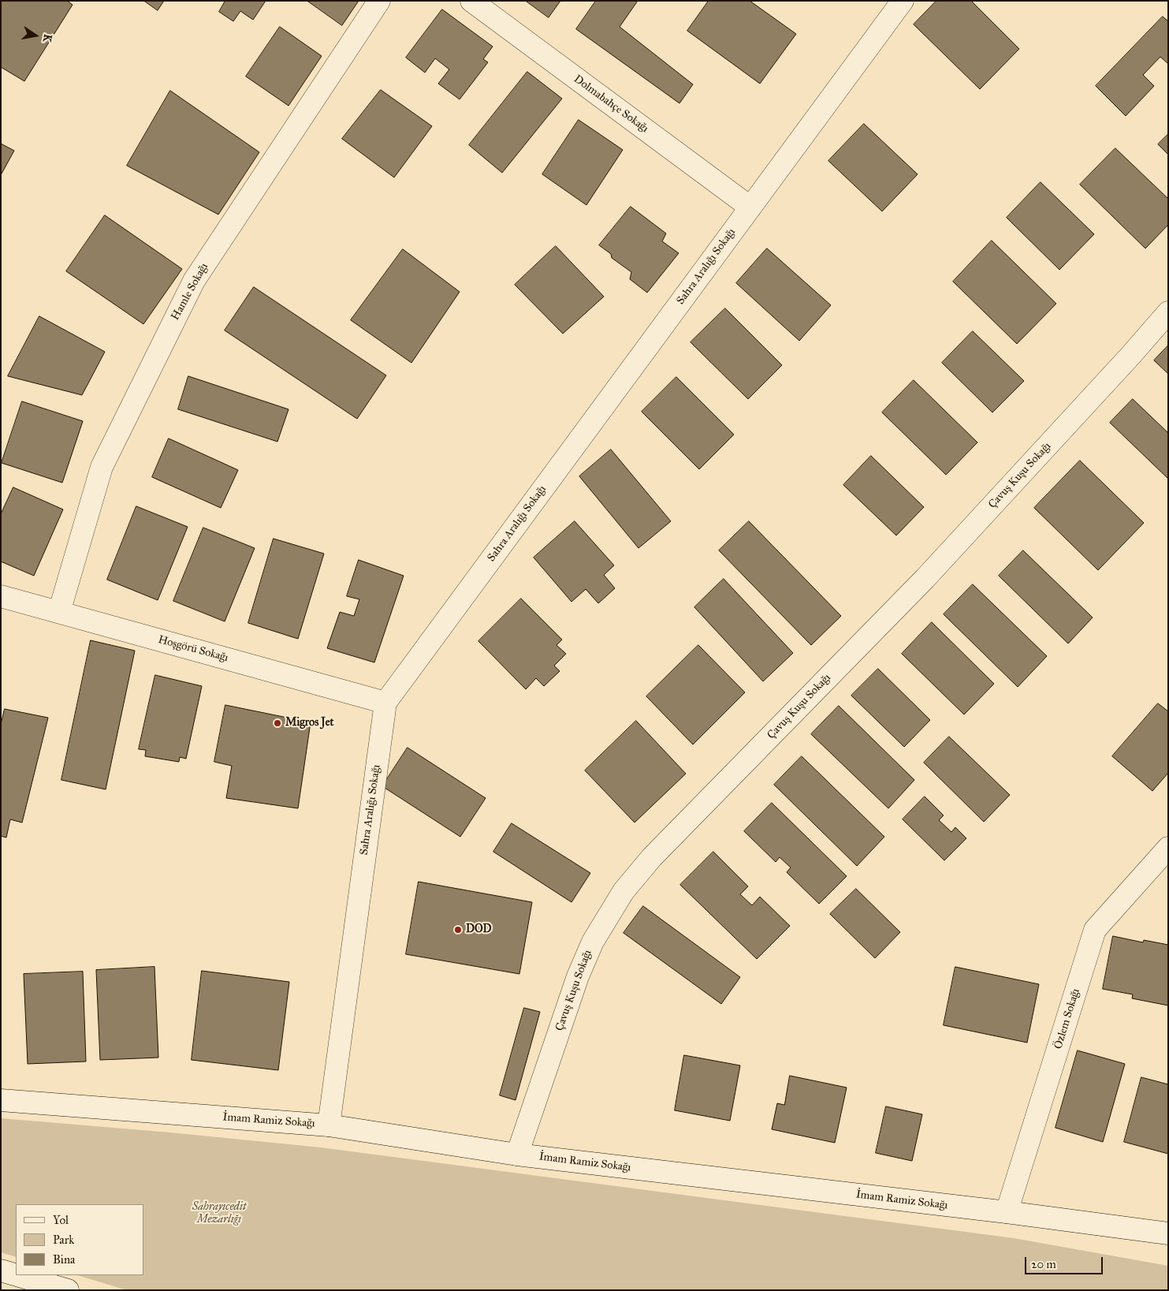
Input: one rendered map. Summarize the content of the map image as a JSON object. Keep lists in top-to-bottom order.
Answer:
{
  "streets": {
    "street": [
      "Dolmabahçe Sokağı",
      "Sahra Aralığı Sokağı",
      "Hamle Sokağı",
      "Çavuş Kuşu Sokağı",
      "Hoşgörü Sokağı",
      "Özlem Sokağı",
      "İmam Ramiz Sokağı"
    ]
  },
  "crossings": [
    ["Dolmabahçe Sokağı", "Sahra Aralığı Sokağı"],
    ["Sahra Aralığı Sokağı", "Hoşgörü Sokağı"],
    ["Sahra Aralığı Sokağı", "İmam Ramiz Sokağı"],
    ["Hamle Sokağı", "Hoşgörü Sokağı"],
    ["Çavuş Kuşu Sokağı", "İmam Ramiz Sokağı"],
    ["Özlem Sokağı", "İmam Ramiz Sokağı"]
  ],
  "parks": ["Sahrayıcedit Mezarlığı"],
  "places": ["Migros Jet", "DOD"],
  "legend": ["Yol", "Park", "Bina"],
  "scale_bar": "20 m",
  "north": "right"
}
